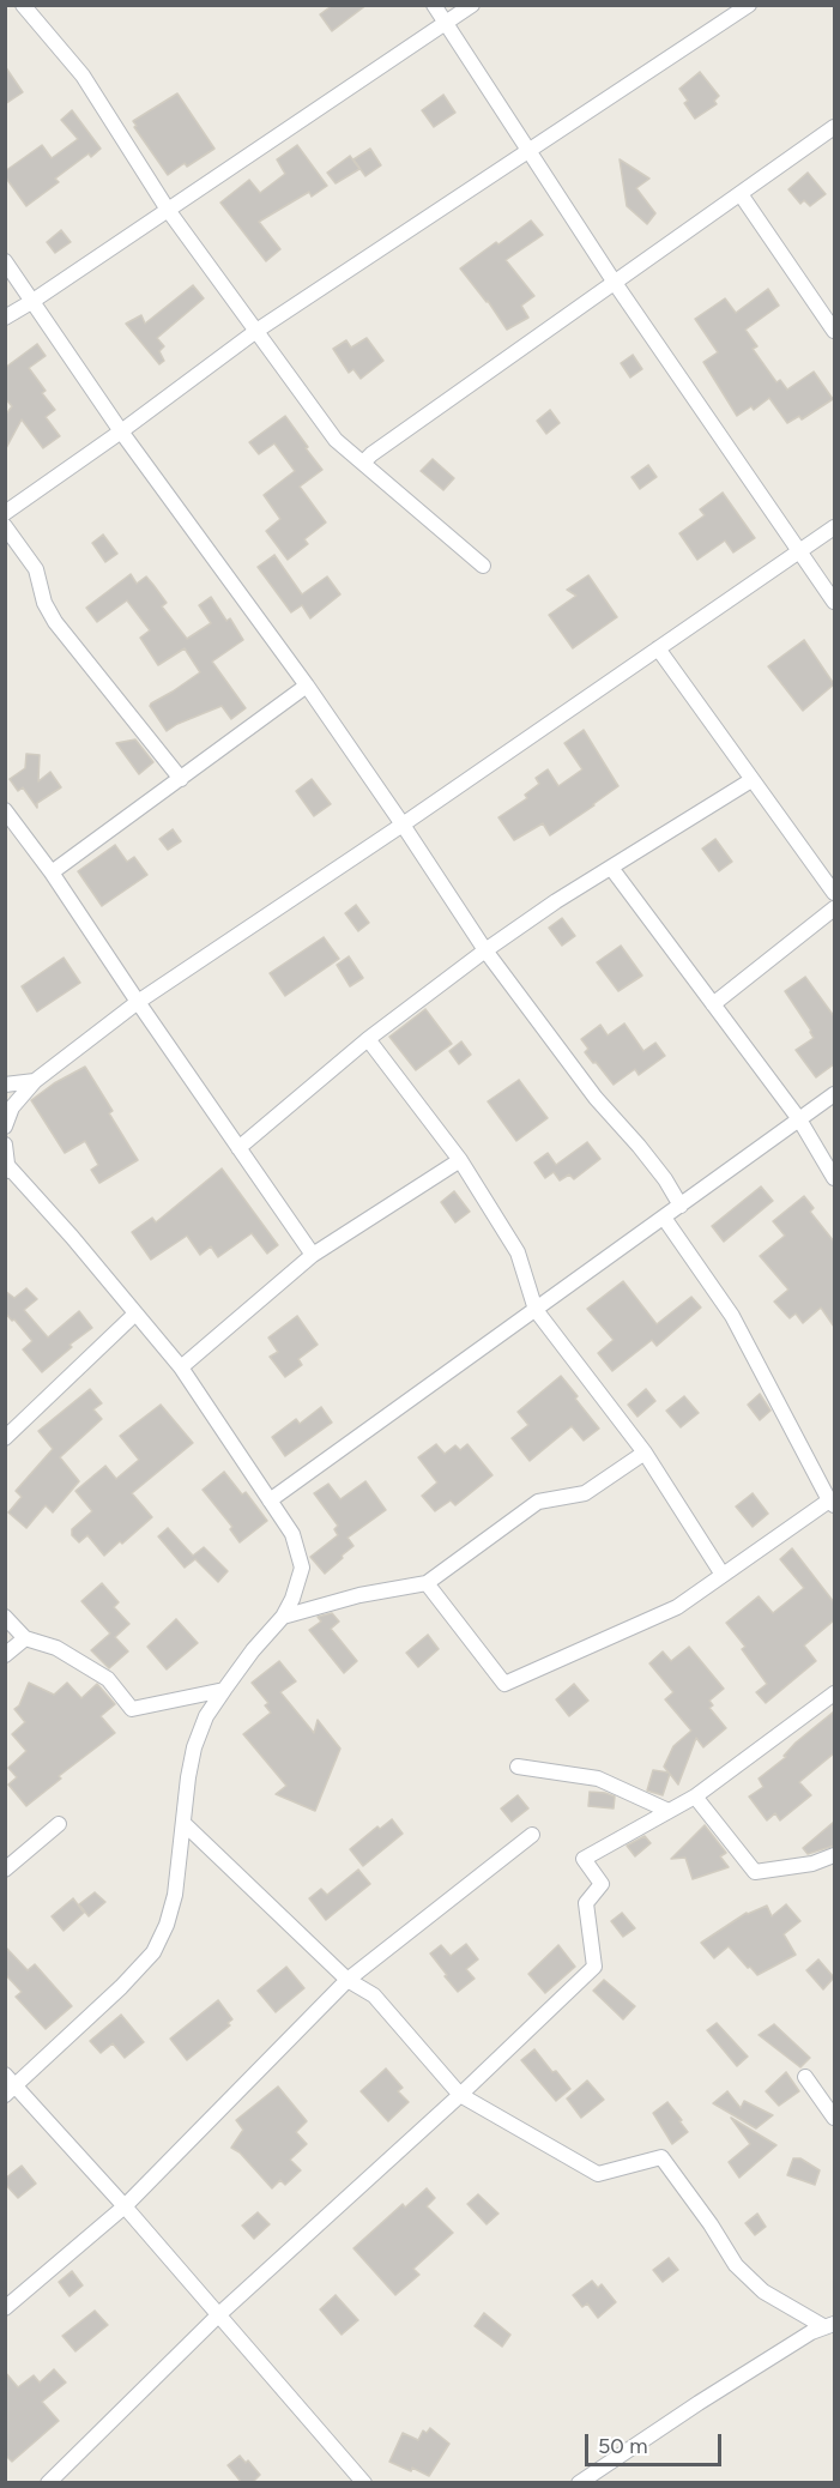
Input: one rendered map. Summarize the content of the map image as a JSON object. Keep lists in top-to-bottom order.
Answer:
{
  "scale_bar": "50 m"
}
